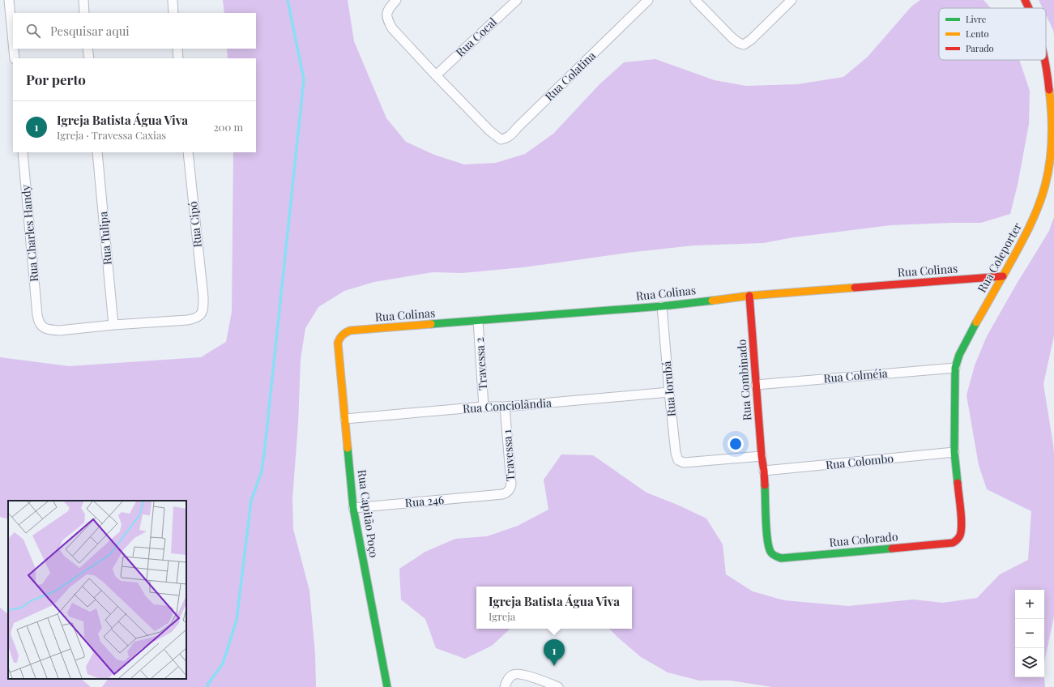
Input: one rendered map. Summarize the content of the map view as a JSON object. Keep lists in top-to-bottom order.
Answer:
{
  "streets": {
    "street": [
      "Rua Cocal",
      "Rua Colatina",
      "Rua Cipó",
      "Rua Charles Handy",
      "Rua Tulipa",
      "Rua Coleporter",
      "Rua Colinas",
      "Travessa 2",
      "Rua Colméia",
      "Rua Combinado",
      "Rua Iorubá",
      "Rua Conciolândia",
      "Travessa 1",
      "Rua Colombo",
      "Rua 246",
      "Rua Capitão Poço",
      "Rua Colorado"
    ]
  },
  "crossings": [
    ["Rua Cocal", "Rua Colatina"],
    ["Rua Cipó", "Rua Charles Handy"],
    ["Rua Cipó", "Rua Tulipa"],
    ["Rua Charles Handy", "Rua Tulipa"],
    ["Rua Coleporter", "Rua Colinas"],
    ["Rua Coleporter", "Rua Colméia"],
    ["Rua Coleporter", "Rua Colombo"],
    ["Rua Coleporter", "Rua Colorado"],
    ["Rua Colinas", "Travessa 2"],
    ["Rua Colinas", "Rua Combinado"],
    ["Rua Colinas", "Rua Iorubá"],
    ["Rua Colinas", "Rua Capitão Poço"],
    ["Travessa 2", "Rua Conciolândia"],
    ["Rua Colméia", "Rua Combinado"],
    ["Rua Combinado", "Rua Iorubá"],
    ["Rua Combinado", "Rua Colombo"],
    ["Rua Combinado", "Rua Colorado"],
    ["Rua Iorubá", "Rua Conciolândia"],
    ["Rua Conciolândia", "Travessa 1"],
    ["Rua Conciolândia", "Rua Capitão Poço"],
    ["Travessa 1", "Rua 246"],
    ["Rua 246", "Rua Capitão Poço"]
  ],
  "legend": ["Livre", "Lento", "Parado"],
  "page": {
    "search": "Pesquisar aqui",
    "heading": "Por perto",
    "list": [
      {
        "mark": "1",
        "name": "Igreja Batista Água Viva",
        "note": "Igreja · Travessa Caxias",
        "value": "200 m"
      }
    ],
    "popup": ["Igreja Batista Água Viva", "Igreja"],
    "map_buttons": ["+", "−"],
    "pins": "1"
  }
}
